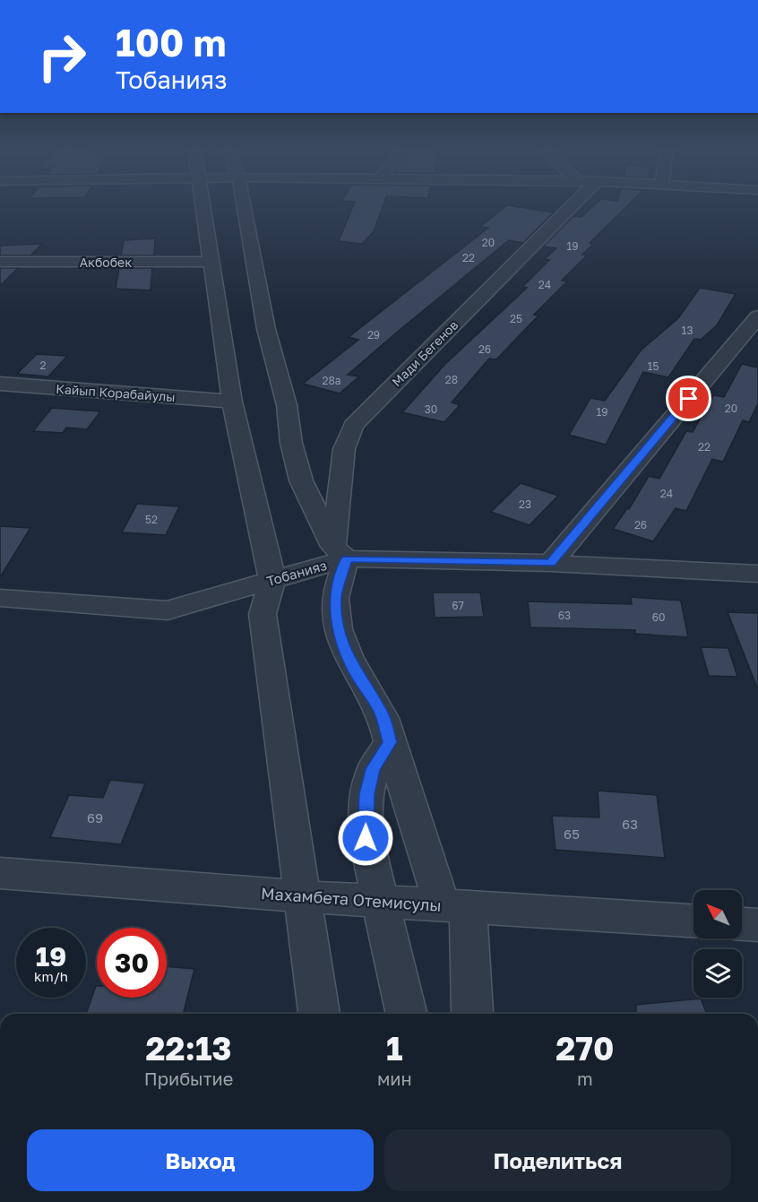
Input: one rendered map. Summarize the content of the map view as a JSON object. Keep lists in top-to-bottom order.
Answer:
{
  "streets": {
    "street": [
      "Акбобек",
      "Мади Бегенов",
      "Кайып Корабайулы",
      "Тобанияз",
      "Махамбета Отемисулы"
    ]
  },
  "crossings": [
    ["Мади Бегенов", "Тобанияз"],
    ["Мади Бегенов", "Махамбета Отемисулы"]
  ],
  "house_numbers": [
    "20",
    "19",
    "22",
    "24",
    "25",
    "13",
    "29",
    "26",
    "2",
    "15",
    "28",
    "28а",
    "20",
    "30",
    "19",
    "22",
    "24",
    "23",
    "52",
    "26",
    "67",
    "63",
    "60",
    "69",
    "63",
    "65"
  ],
  "north": "top left",
  "page": {
    "turn": ["100 m", "Тобанияз"],
    "speed": "19 km/h",
    "limit": "30",
    "eta": [
      "22:13",
      "Прибытие",
      "1",
      "мин",
      "270",
      "m"
    ],
    "buttons": ["Выход", "Поделиться"]
  }
}
